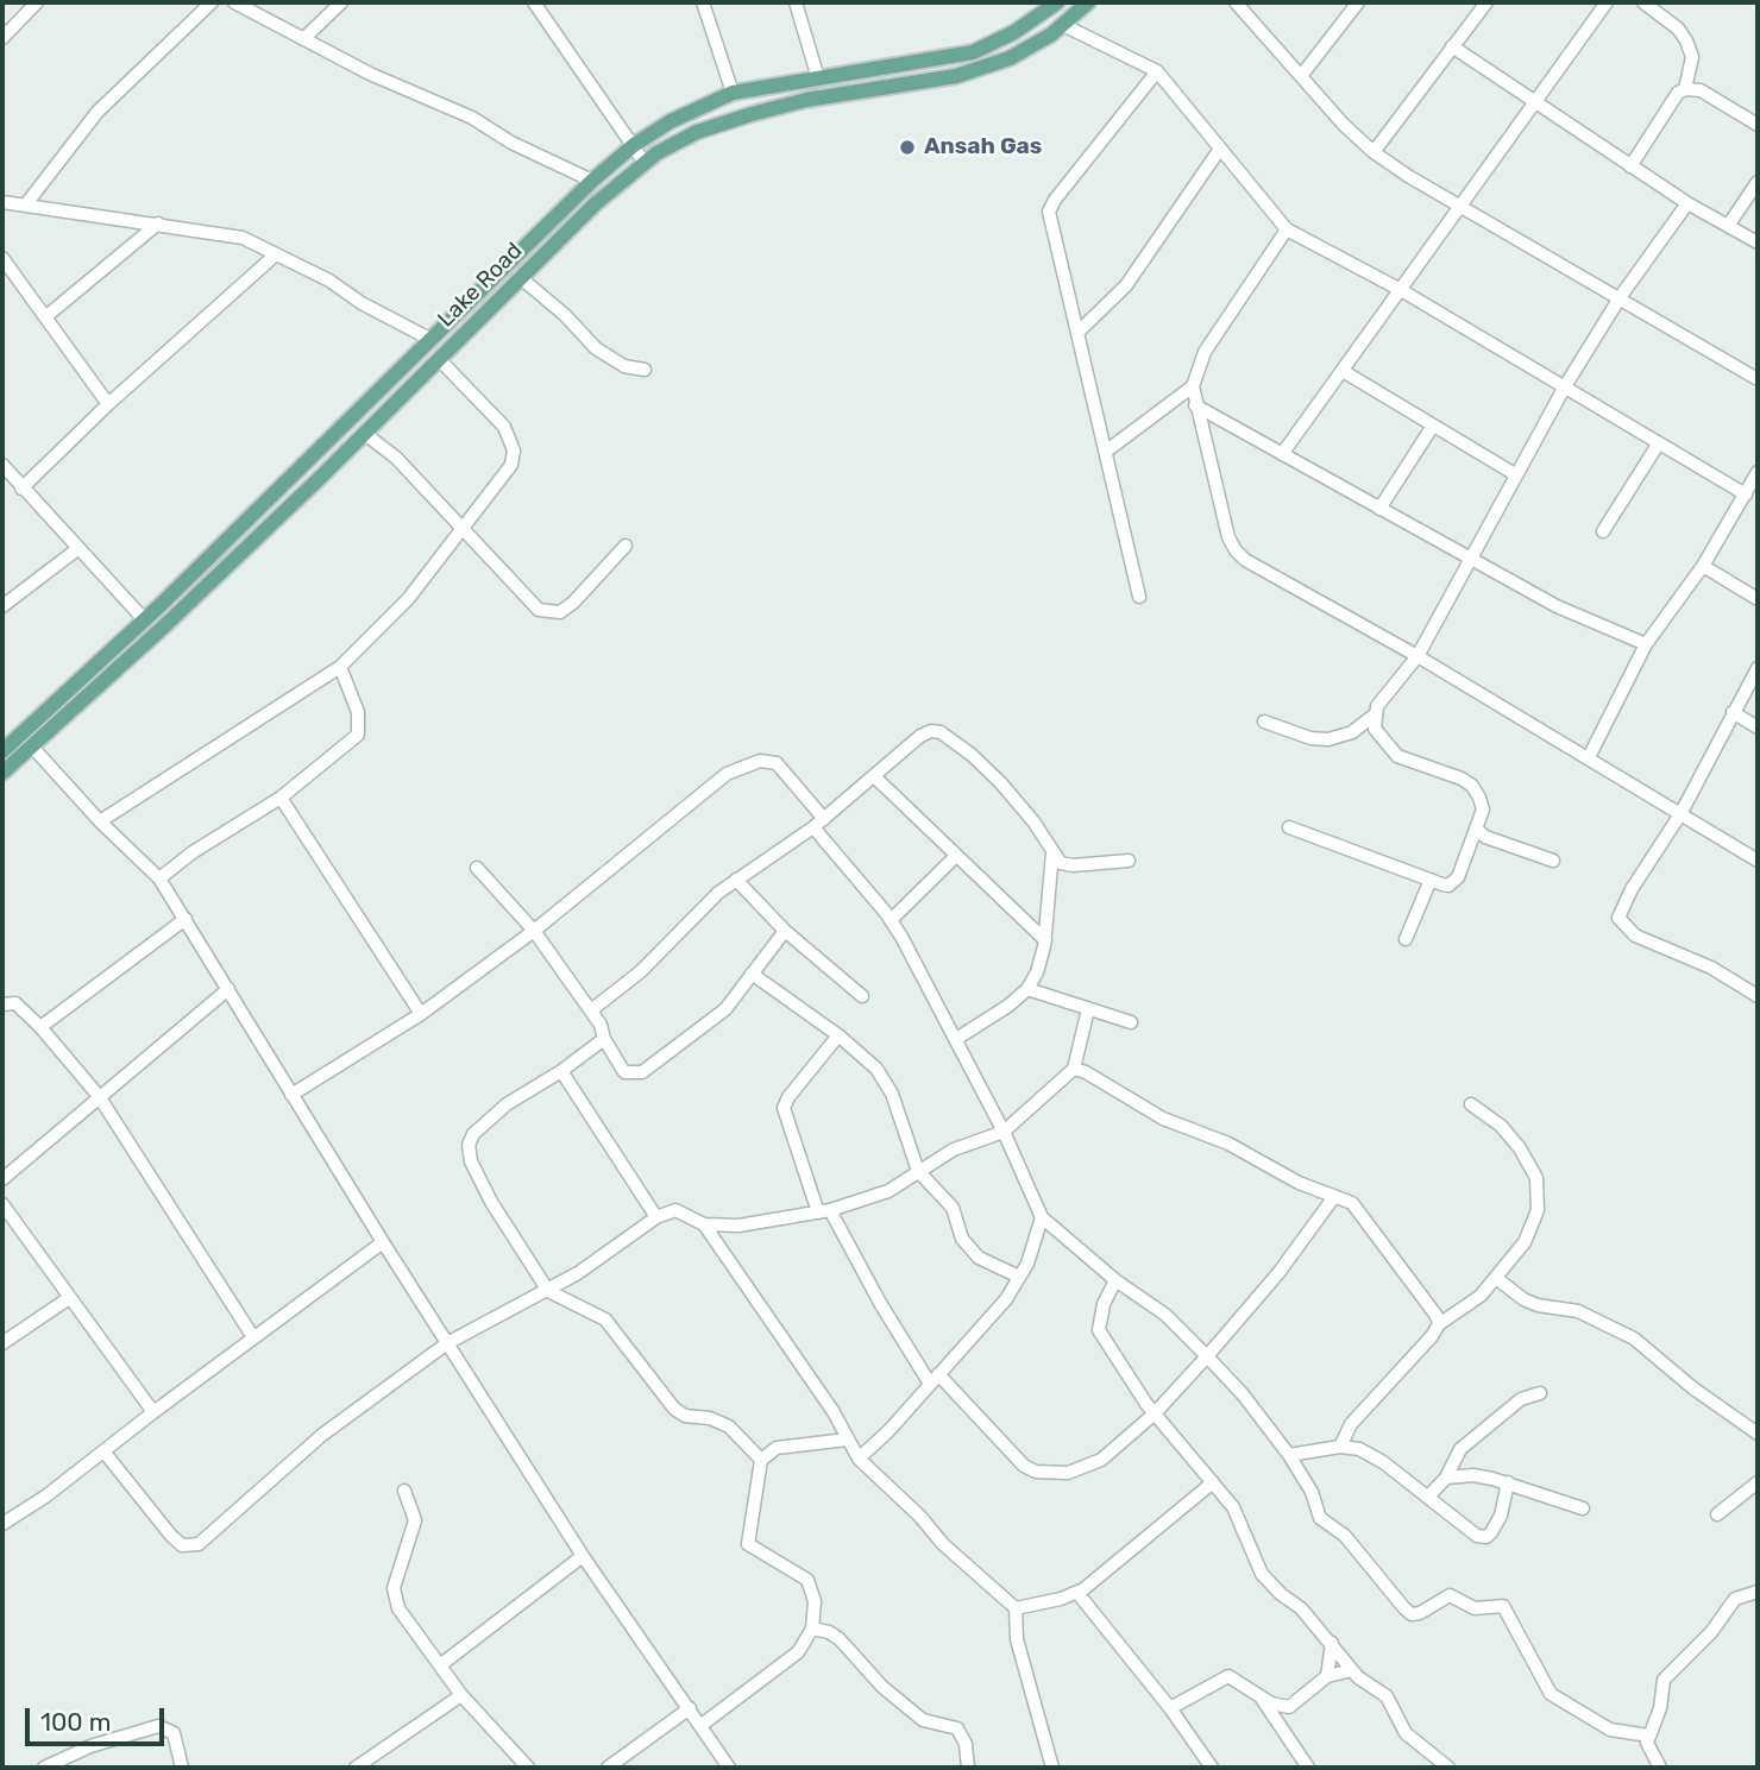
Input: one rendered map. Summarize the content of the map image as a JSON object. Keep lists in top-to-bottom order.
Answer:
{
  "streets": {
    "main road": ["Lake Road"]
  },
  "places": ["Ansah Gas"],
  "scale_bar": "100 m"
}
